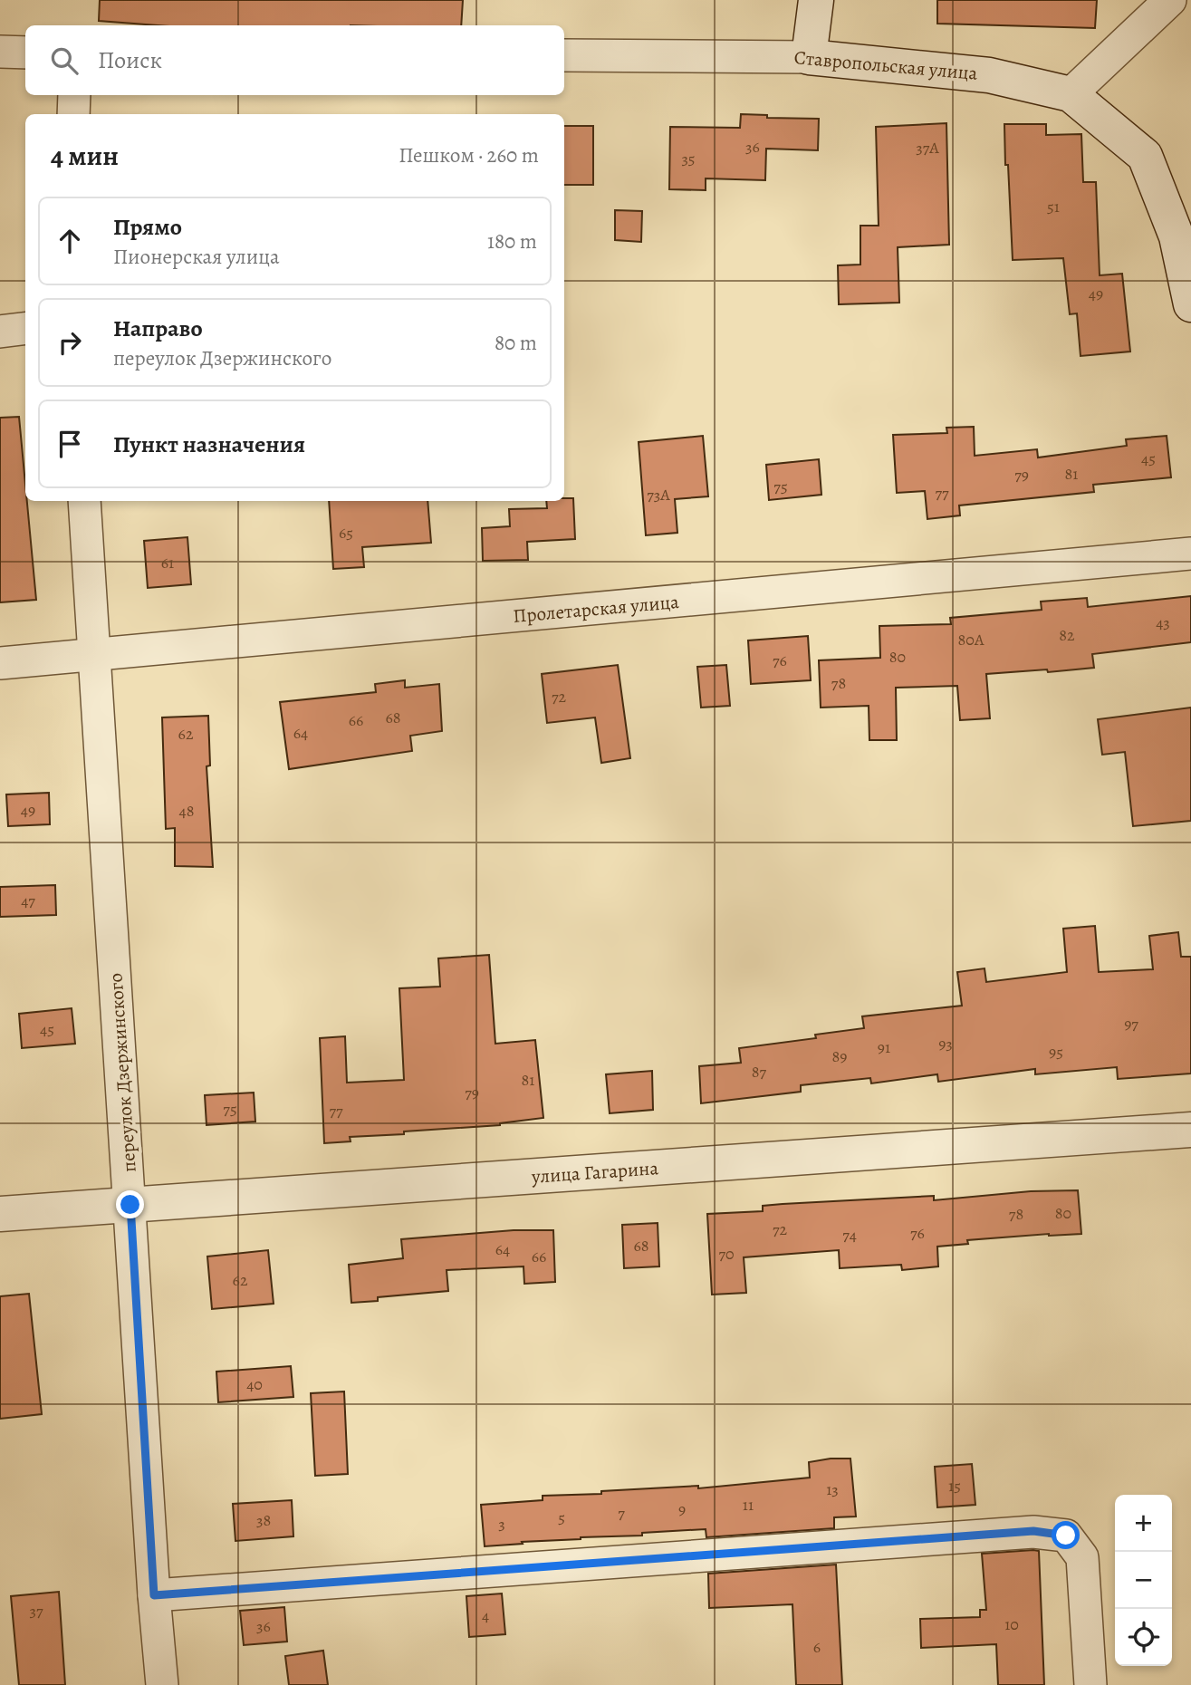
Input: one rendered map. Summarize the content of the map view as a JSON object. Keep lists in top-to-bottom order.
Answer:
{
  "streets": {
    "street": [
      "Ставропольская улица",
      "Пролетарская улица",
      "переулок Дзержинского",
      "улица Гагарина"
    ]
  },
  "crossings": [
    ["Пролетарская улица", "переулок Дзержинского"],
    ["переулок Дзержинского", "улица Гагарина"]
  ],
  "house_numbers": [
    "36",
    "37А",
    "35",
    "51",
    "49",
    "45",
    "81",
    "79",
    "75",
    "77",
    "73А",
    "65",
    "61",
    "43",
    "82",
    "80А",
    "80",
    "76",
    "78",
    "72",
    "68",
    "66",
    "64",
    "62",
    "49",
    "48",
    "47",
    "97",
    "45",
    "93",
    "91",
    "95",
    "89",
    "87",
    "81",
    "79",
    "75",
    "77",
    "80",
    "78",
    "72",
    "76",
    "74",
    "68",
    "64",
    "70",
    "66",
    "62",
    "40",
    "15",
    "13",
    "11",
    "9",
    "7",
    "5",
    "38",
    "3",
    "37",
    "4",
    "10",
    "36",
    "6"
  ],
  "page": {
    "search": "Поиск",
    "heading": ["4 мин", "Пешком · 260 m"],
    "list": [
      ["Прямо", "Пионерская улица", "180 m"],
      ["Направо", "переулок Дзержинского", "80 m"],
      "Пункт назначения"
    ],
    "map_buttons": ["+", "−"]
  }
}
